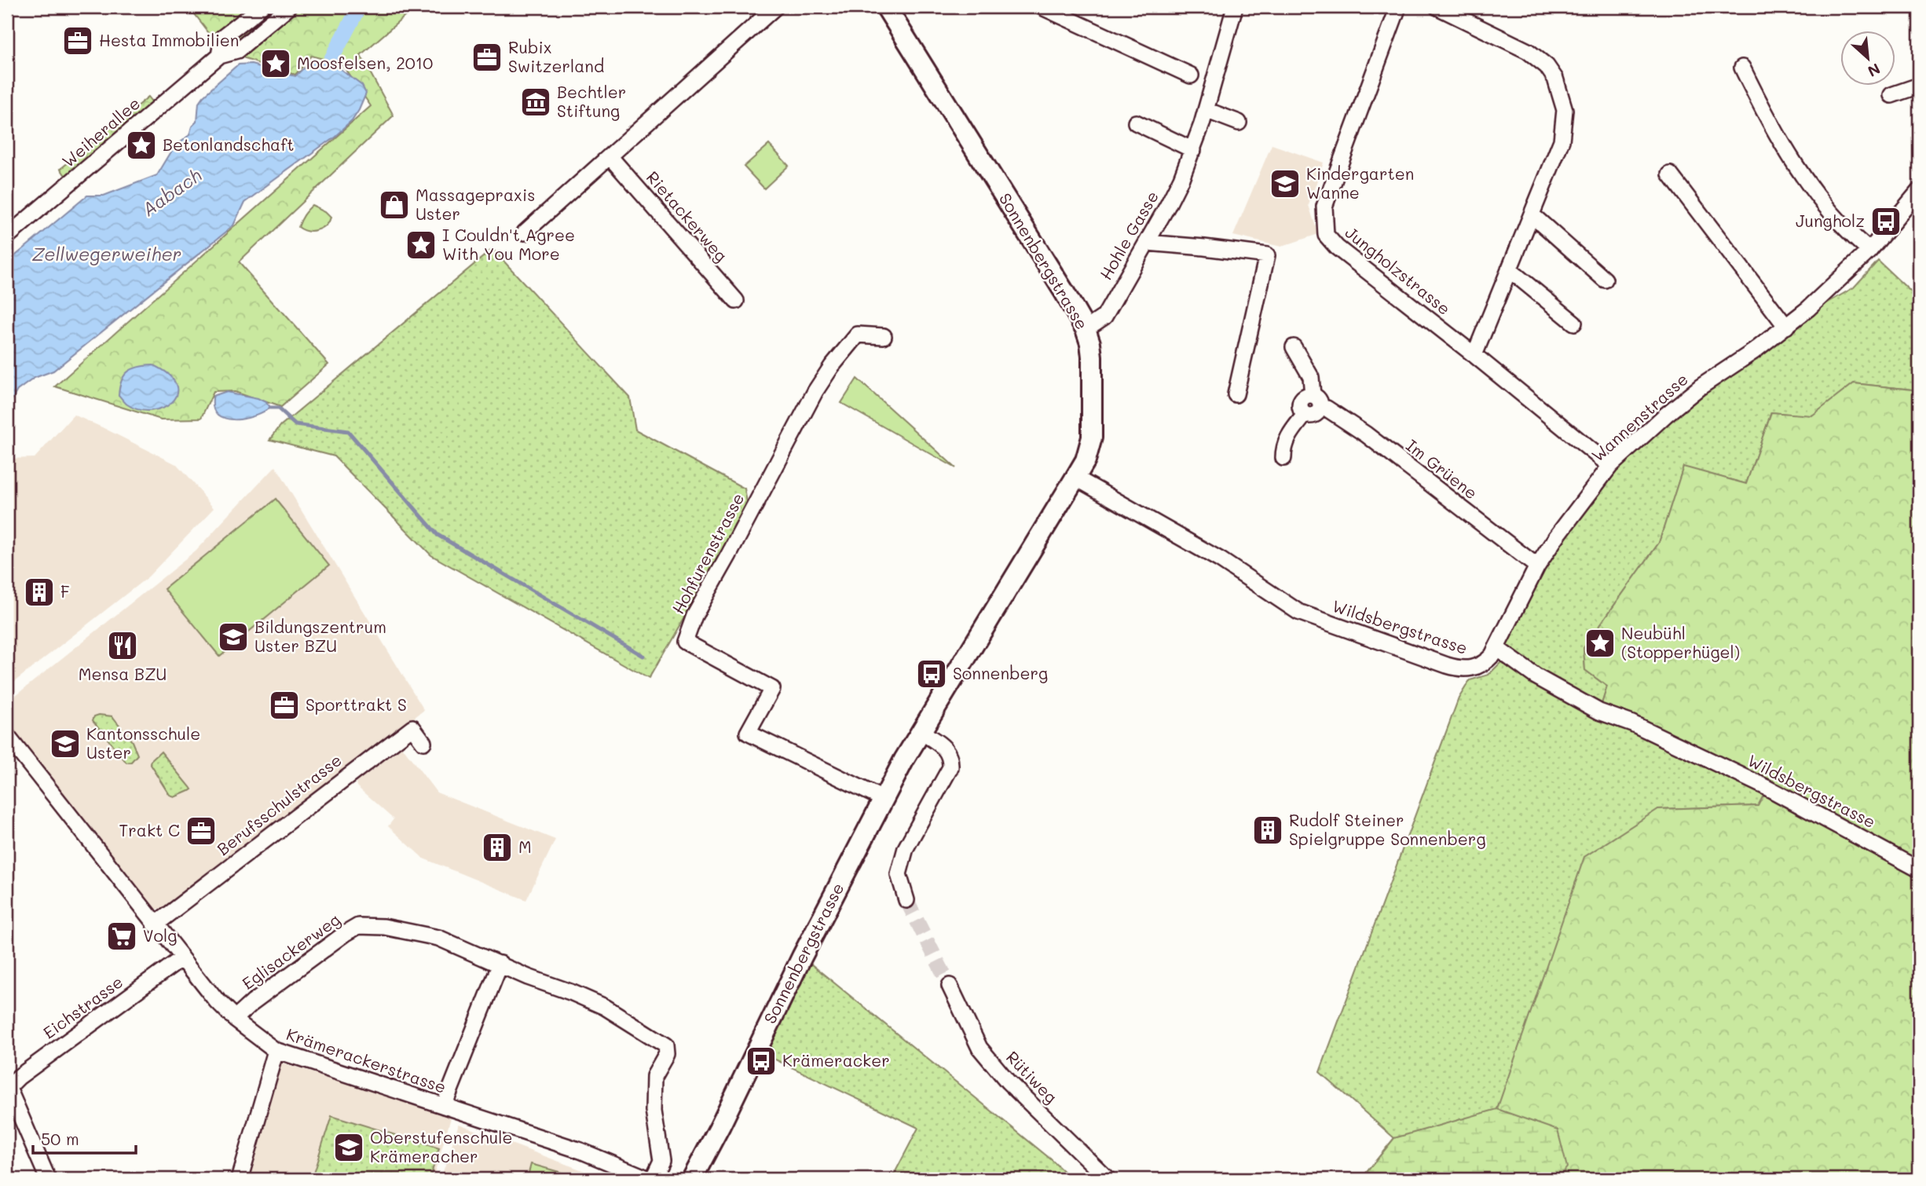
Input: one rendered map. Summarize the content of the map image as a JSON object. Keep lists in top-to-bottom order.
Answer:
{
  "streets": {
    "street": [
      "Weiherallee",
      "Rietackerweg",
      "Hohle Gasse",
      "Sonnenbergstrasse",
      "Jungholzstrasse",
      "Wannenstrasse",
      "Im Grüene",
      "Hohfurenstrasse",
      "Wildsbergstrasse",
      "Berufsschulstrasse",
      "Eglisackerweg",
      "Eichstrasse",
      "Krämerackerstrasse",
      "Rütiweg"
    ]
  },
  "crossings": [
    ["Hohle Gasse", "Sonnenbergstrasse"],
    ["Sonnenbergstrasse", "Hohfurenstrasse"],
    ["Sonnenbergstrasse", "Wildsbergstrasse"],
    ["Jungholzstrasse", "Wannenstrasse"],
    ["Wannenstrasse", "Im Grüene"],
    ["Wannenstrasse", "Wildsbergstrasse"],
    ["Berufsschulstrasse", "Krämerackerstrasse"],
    ["Eglisackerweg", "Krämerackerstrasse"],
    ["Eichstrasse", "Krämerackerstrasse"]
  ],
  "water": ["Aabach", "Zellwegerweiher"],
  "places": {
    "office": [
      "Hesta Immobilien",
      "Rubix Switzerland",
      "Sporttrakt S",
      "Trakt C"
    ],
    "place": [
      "Moosfelsen, 2010",
      "Betonlandschaft",
      "I Couldn't Agree With You More",
      "Neubühl (Stopperhügel)"
    ],
    "museum": ["Bechtler Stiftung"],
    "school or university": [
      "Kindergarten Wanne",
      "Bildungszentrum Uster BZU",
      "Kantonsschule Uster",
      "Oberstufenschule Krämeracher"
    ],
    "shop": ["Massagepraxis Uster"],
    "bus stop": ["Jungholz", "Sonnenberg", "Krämeracker"],
    "building": ["F", "Rudolf Steiner Spielgruppe Sonnenberg", "M"],
    "restaurant": ["Mensa BZU"],
    "supermarket": ["Volg"]
  },
  "scale_bar": "50 m",
  "north": "bottom right"
}
